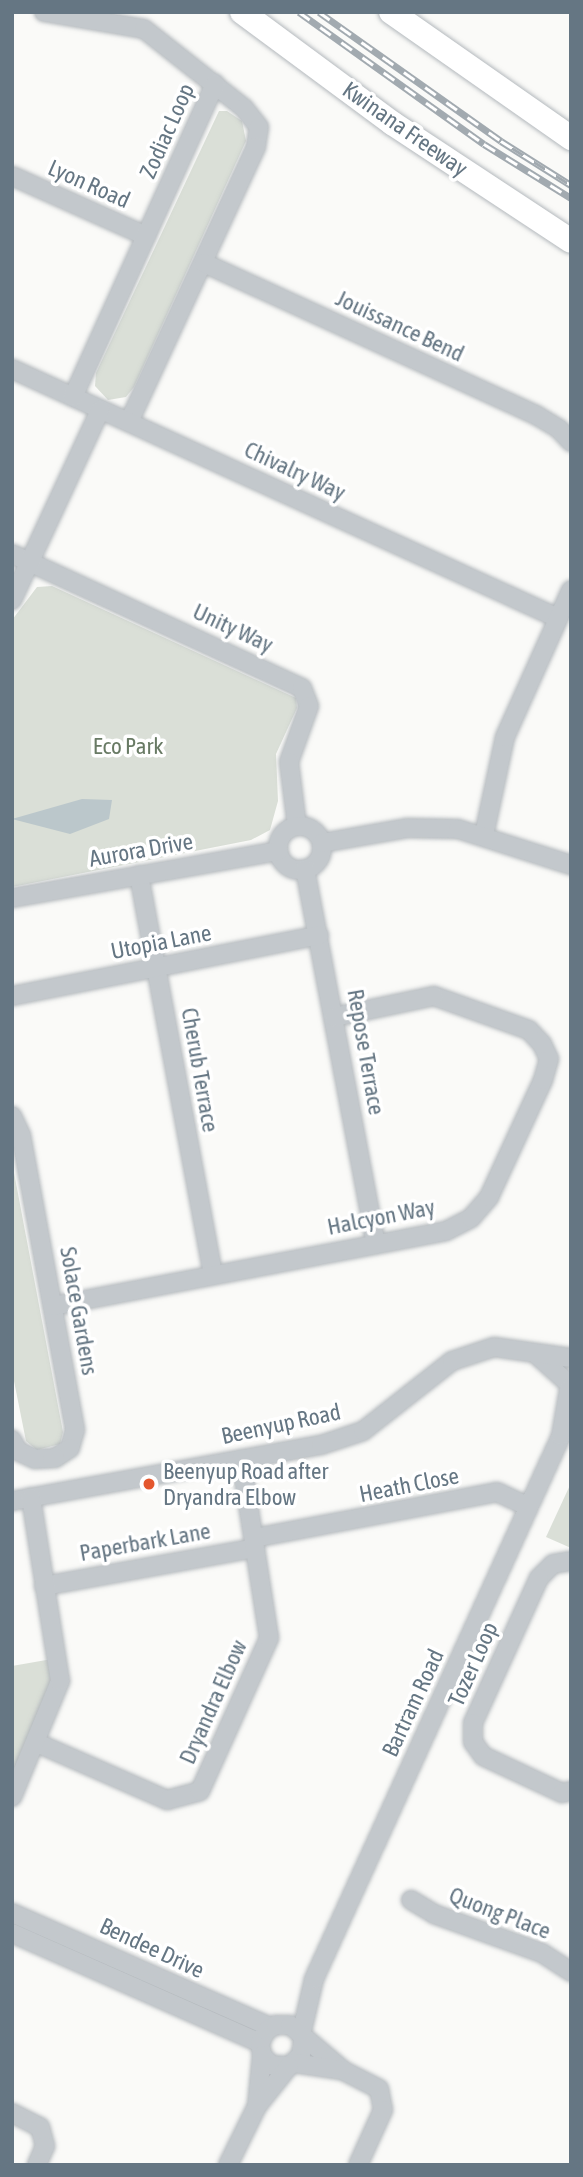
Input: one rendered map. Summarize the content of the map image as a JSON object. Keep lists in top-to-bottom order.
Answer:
{
  "streets": {
    "highway": ["Kwinana Freeway"],
    "street": [
      "Zodiac Loop",
      "Lyon Road",
      "Jouissance Bend",
      "Chivalry Way",
      "Unity Way",
      "Aurora Drive",
      "Utopia Lane",
      "Repose Terrace",
      "Cherub Terrace",
      "Halcyon Way",
      "Solace Gardens",
      "Beenyup Road",
      "Heath Close",
      "Paperbark Lane",
      "Tozer Loop",
      "Dryandra Elbow",
      "Bartram Road",
      "Quong Place",
      "Bendee Drive"
    ]
  },
  "crossings": [
    ["Zodiac Loop", "Lyon Road"],
    ["Zodiac Loop", "Jouissance Bend"],
    ["Zodiac Loop", "Chivalry Way"],
    ["Unity Way", "Aurora Drive"],
    ["Unity Way", "Repose Terrace"],
    ["Aurora Drive", "Repose Terrace"],
    ["Aurora Drive", "Cherub Terrace"],
    ["Utopia Lane", "Repose Terrace"],
    ["Utopia Lane", "Cherub Terrace"],
    ["Repose Terrace", "Halcyon Way"],
    ["Cherub Terrace", "Halcyon Way"],
    ["Halcyon Way", "Solace Gardens"],
    ["Beenyup Road", "Dryandra Elbow"],
    ["Heath Close", "Paperbark Lane"],
    ["Heath Close", "Dryandra Elbow"],
    ["Heath Close", "Bartram Road"],
    ["Paperbark Lane", "Dryandra Elbow"],
    ["Bartram Road", "Bendee Drive"]
  ],
  "parks": ["Eco Park"],
  "places": ["Beenyup Road after Dryandra Elbow"]
}
